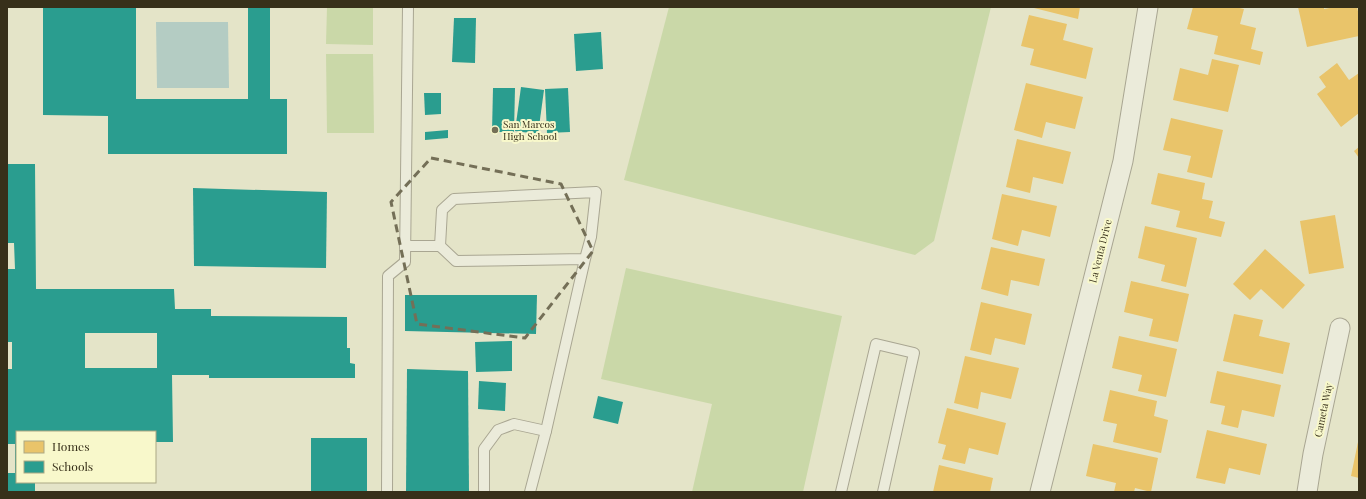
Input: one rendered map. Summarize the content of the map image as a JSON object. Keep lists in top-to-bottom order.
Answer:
{
  "streets": {
    "street": ["La Venta Drive", "Cameta Way"]
  },
  "places": ["San Marcos High School"],
  "legend": ["Homes", "Schools"]
}
